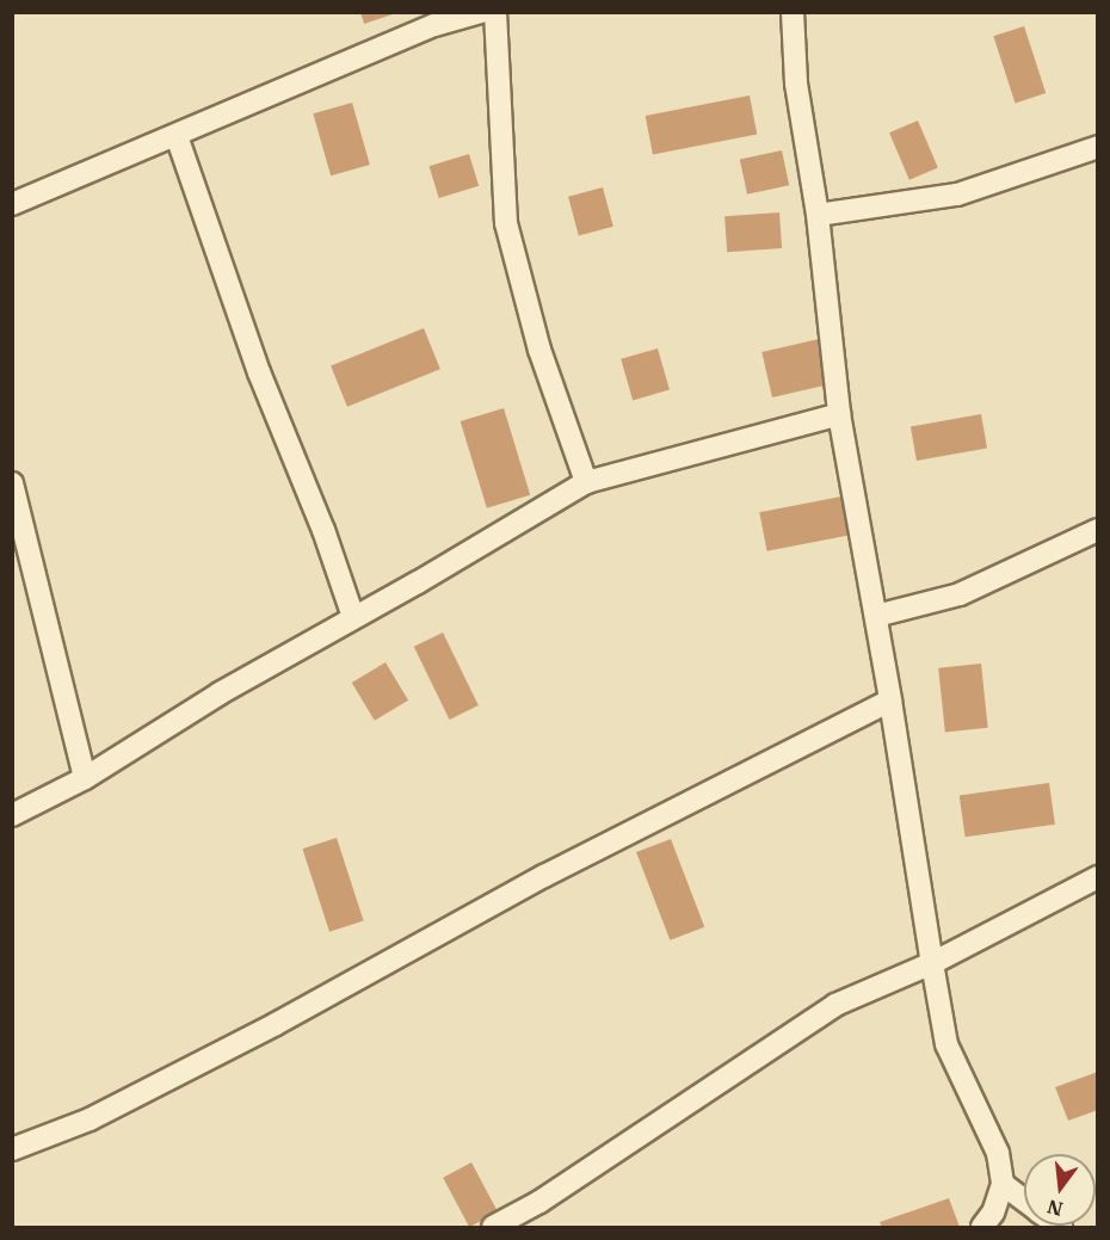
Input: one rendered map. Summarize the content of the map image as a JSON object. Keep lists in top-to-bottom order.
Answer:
{
  "north": "bottom"
}
